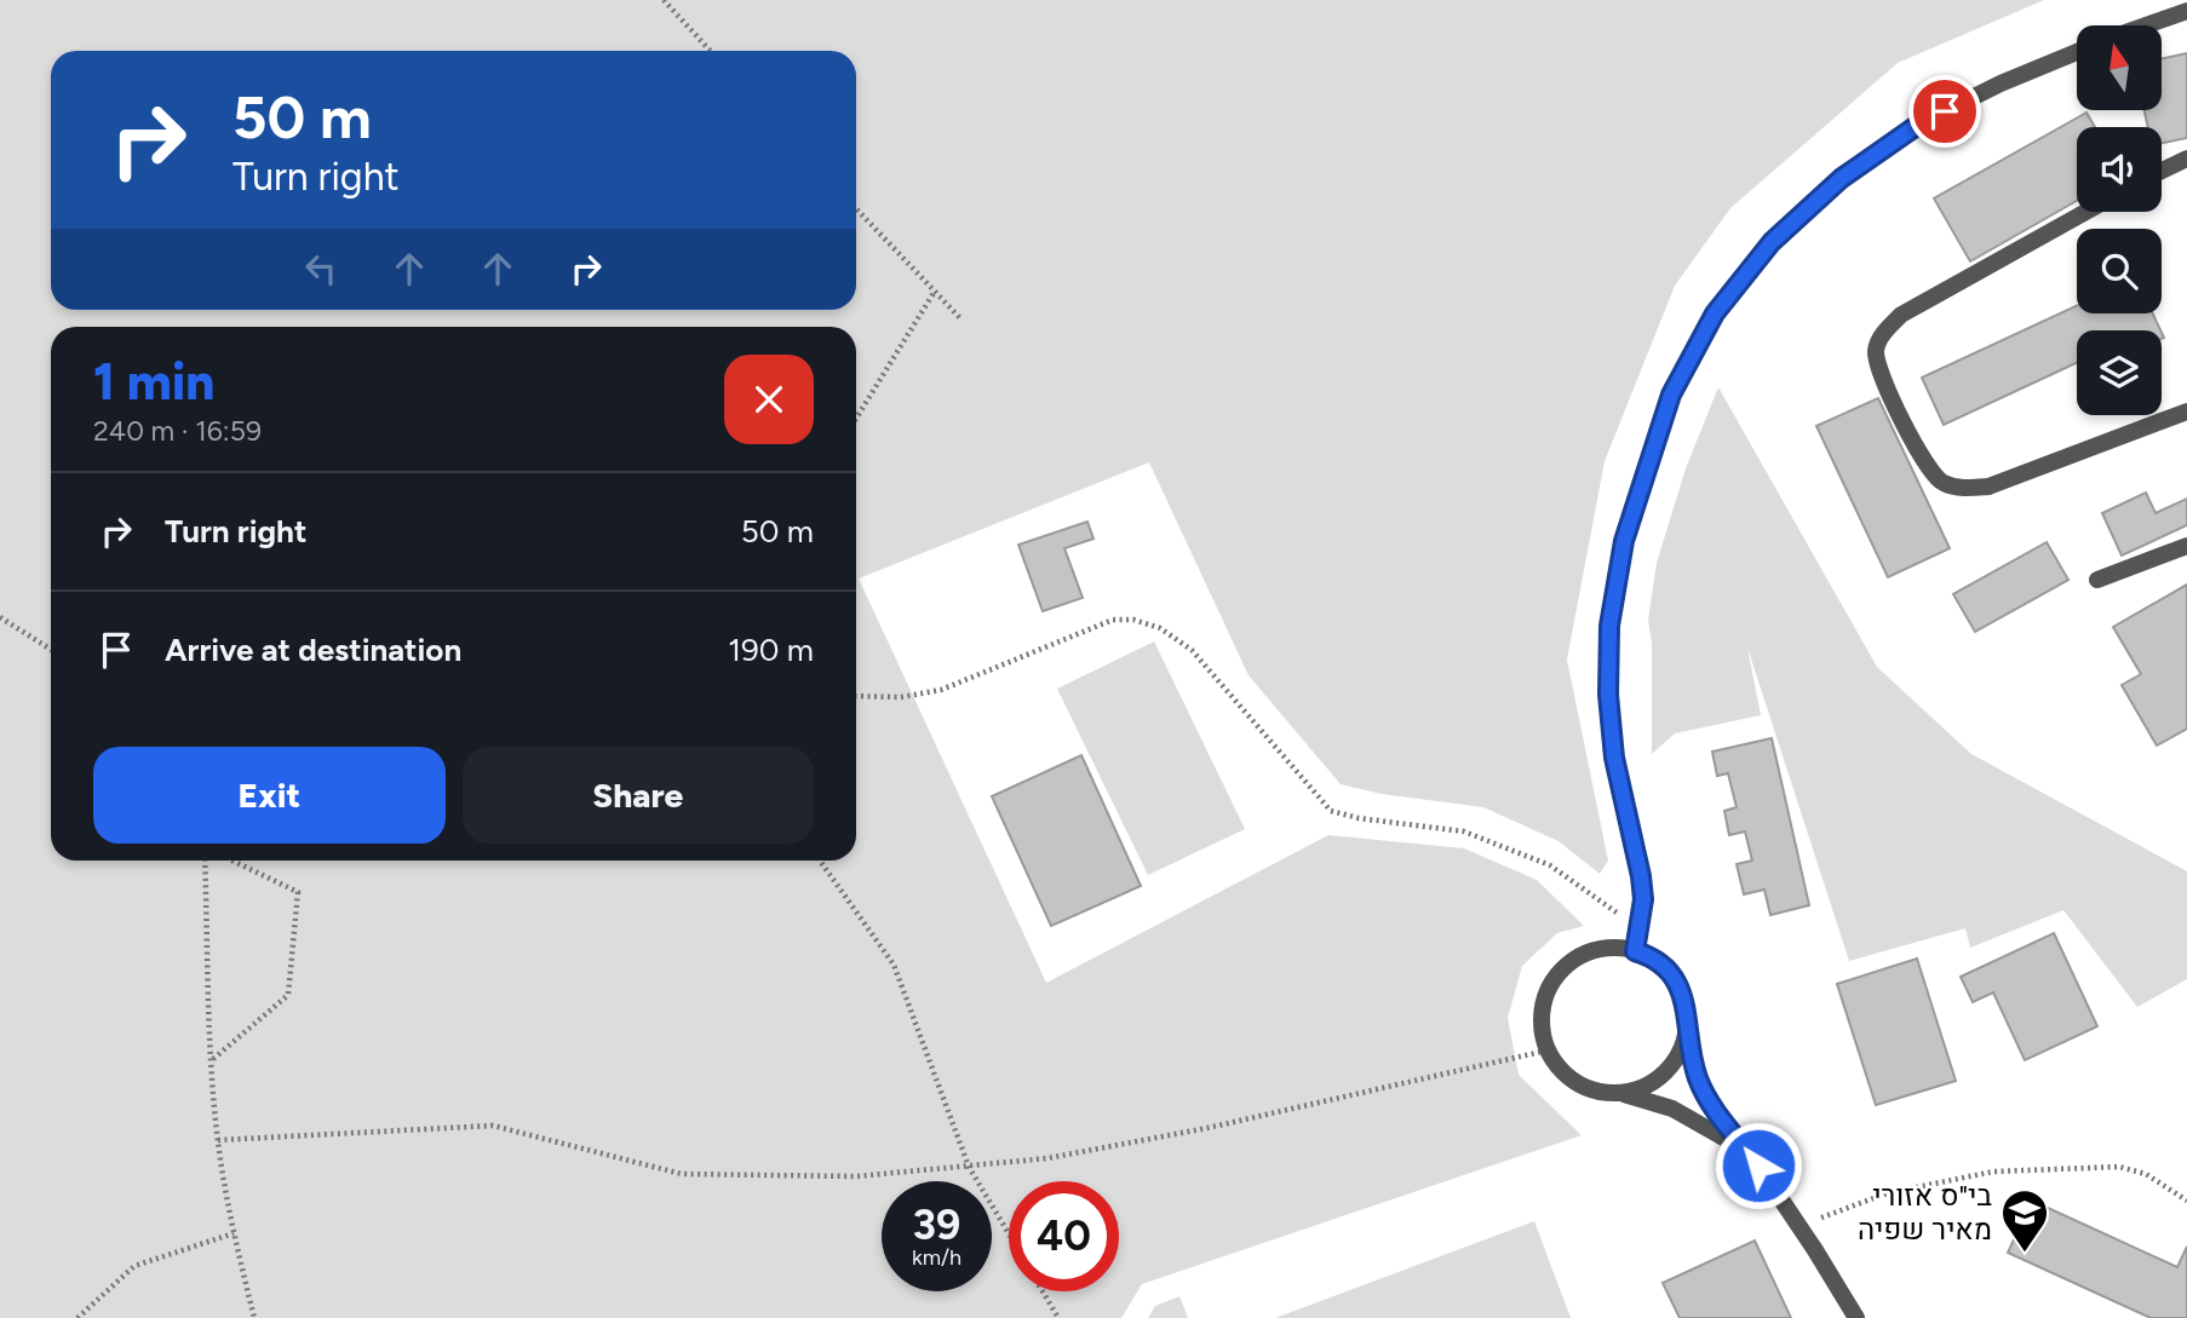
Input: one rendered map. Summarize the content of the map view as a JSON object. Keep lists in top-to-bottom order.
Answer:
{
  "places": {
    "school or university": ["בי\"ס אזורי מאיר שפיה"]
  },
  "north": "top",
  "page": {
    "turn": ["50 m", "Turn right"],
    "heading": ["1 min", "240 m · 16:59"],
    "list": [
      {
        "name": "Turn right",
        "value": "50 m"
      },
      {
        "name": "Arrive at destination",
        "value": "190 m"
      }
    ],
    "buttons": ["Exit", "Share"],
    "speed": "39 km/h",
    "limit": "40"
  }
}
